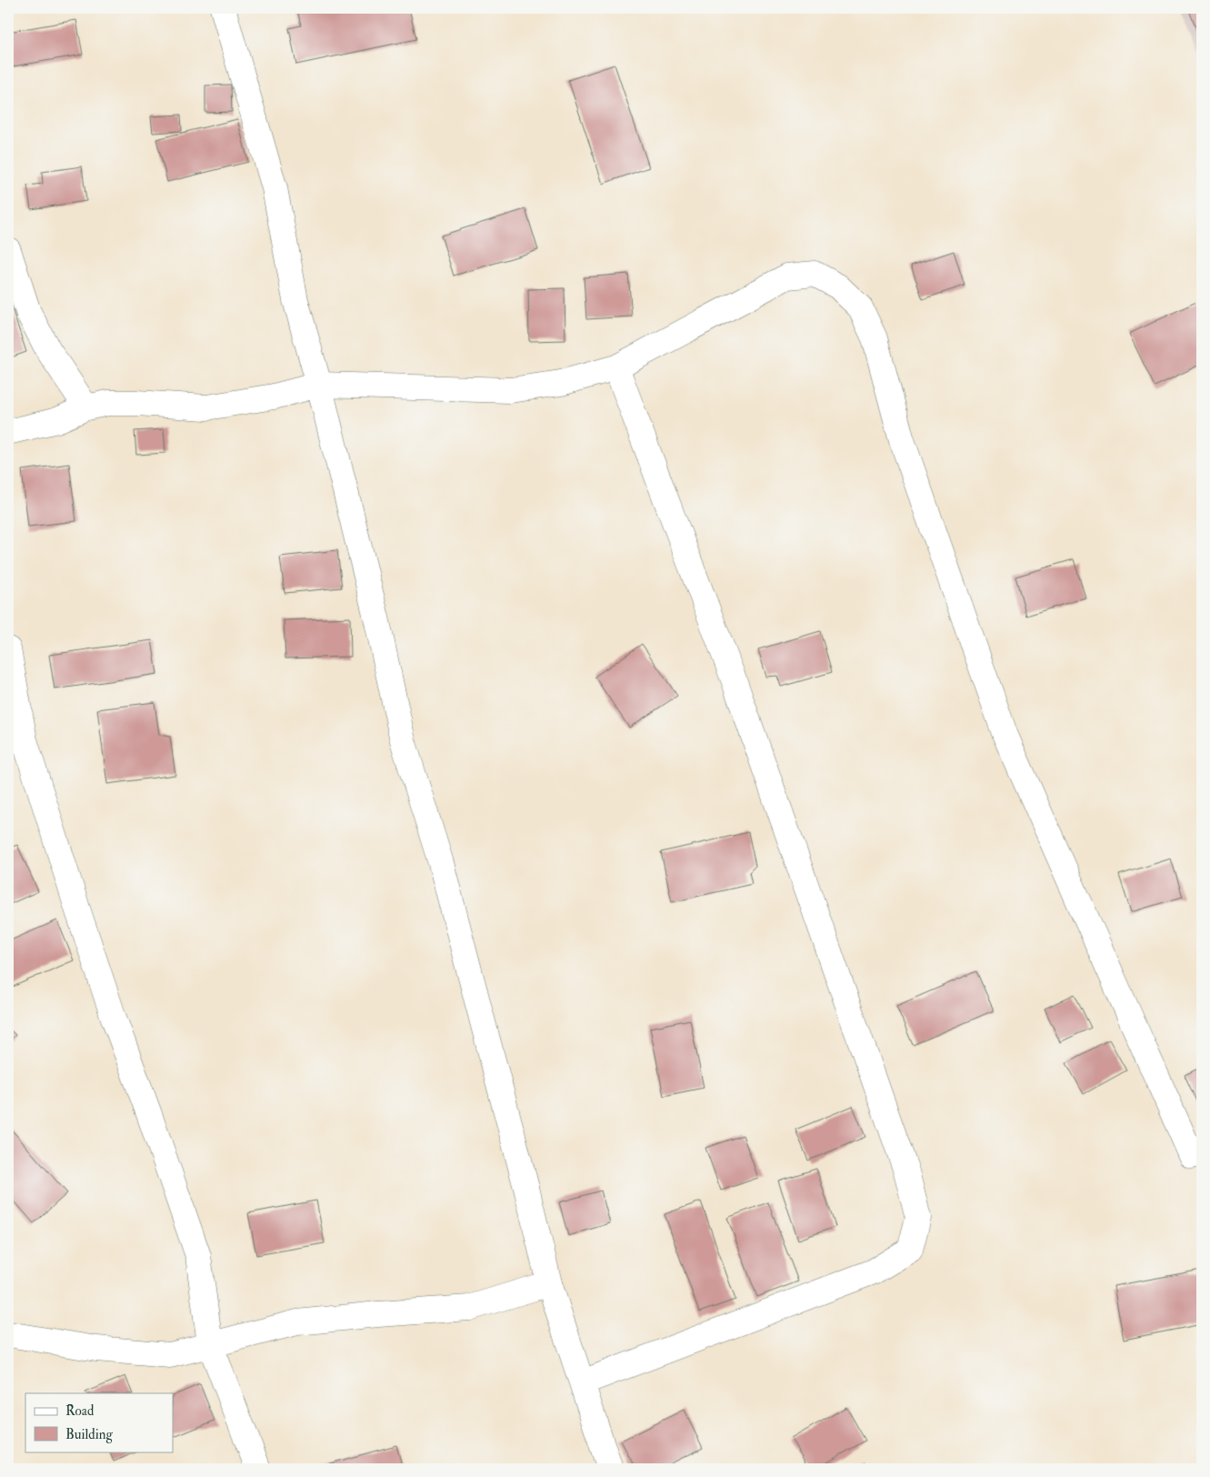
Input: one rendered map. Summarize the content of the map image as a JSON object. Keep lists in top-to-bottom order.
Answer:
{
  "legend": ["Road", "Building"]
}
